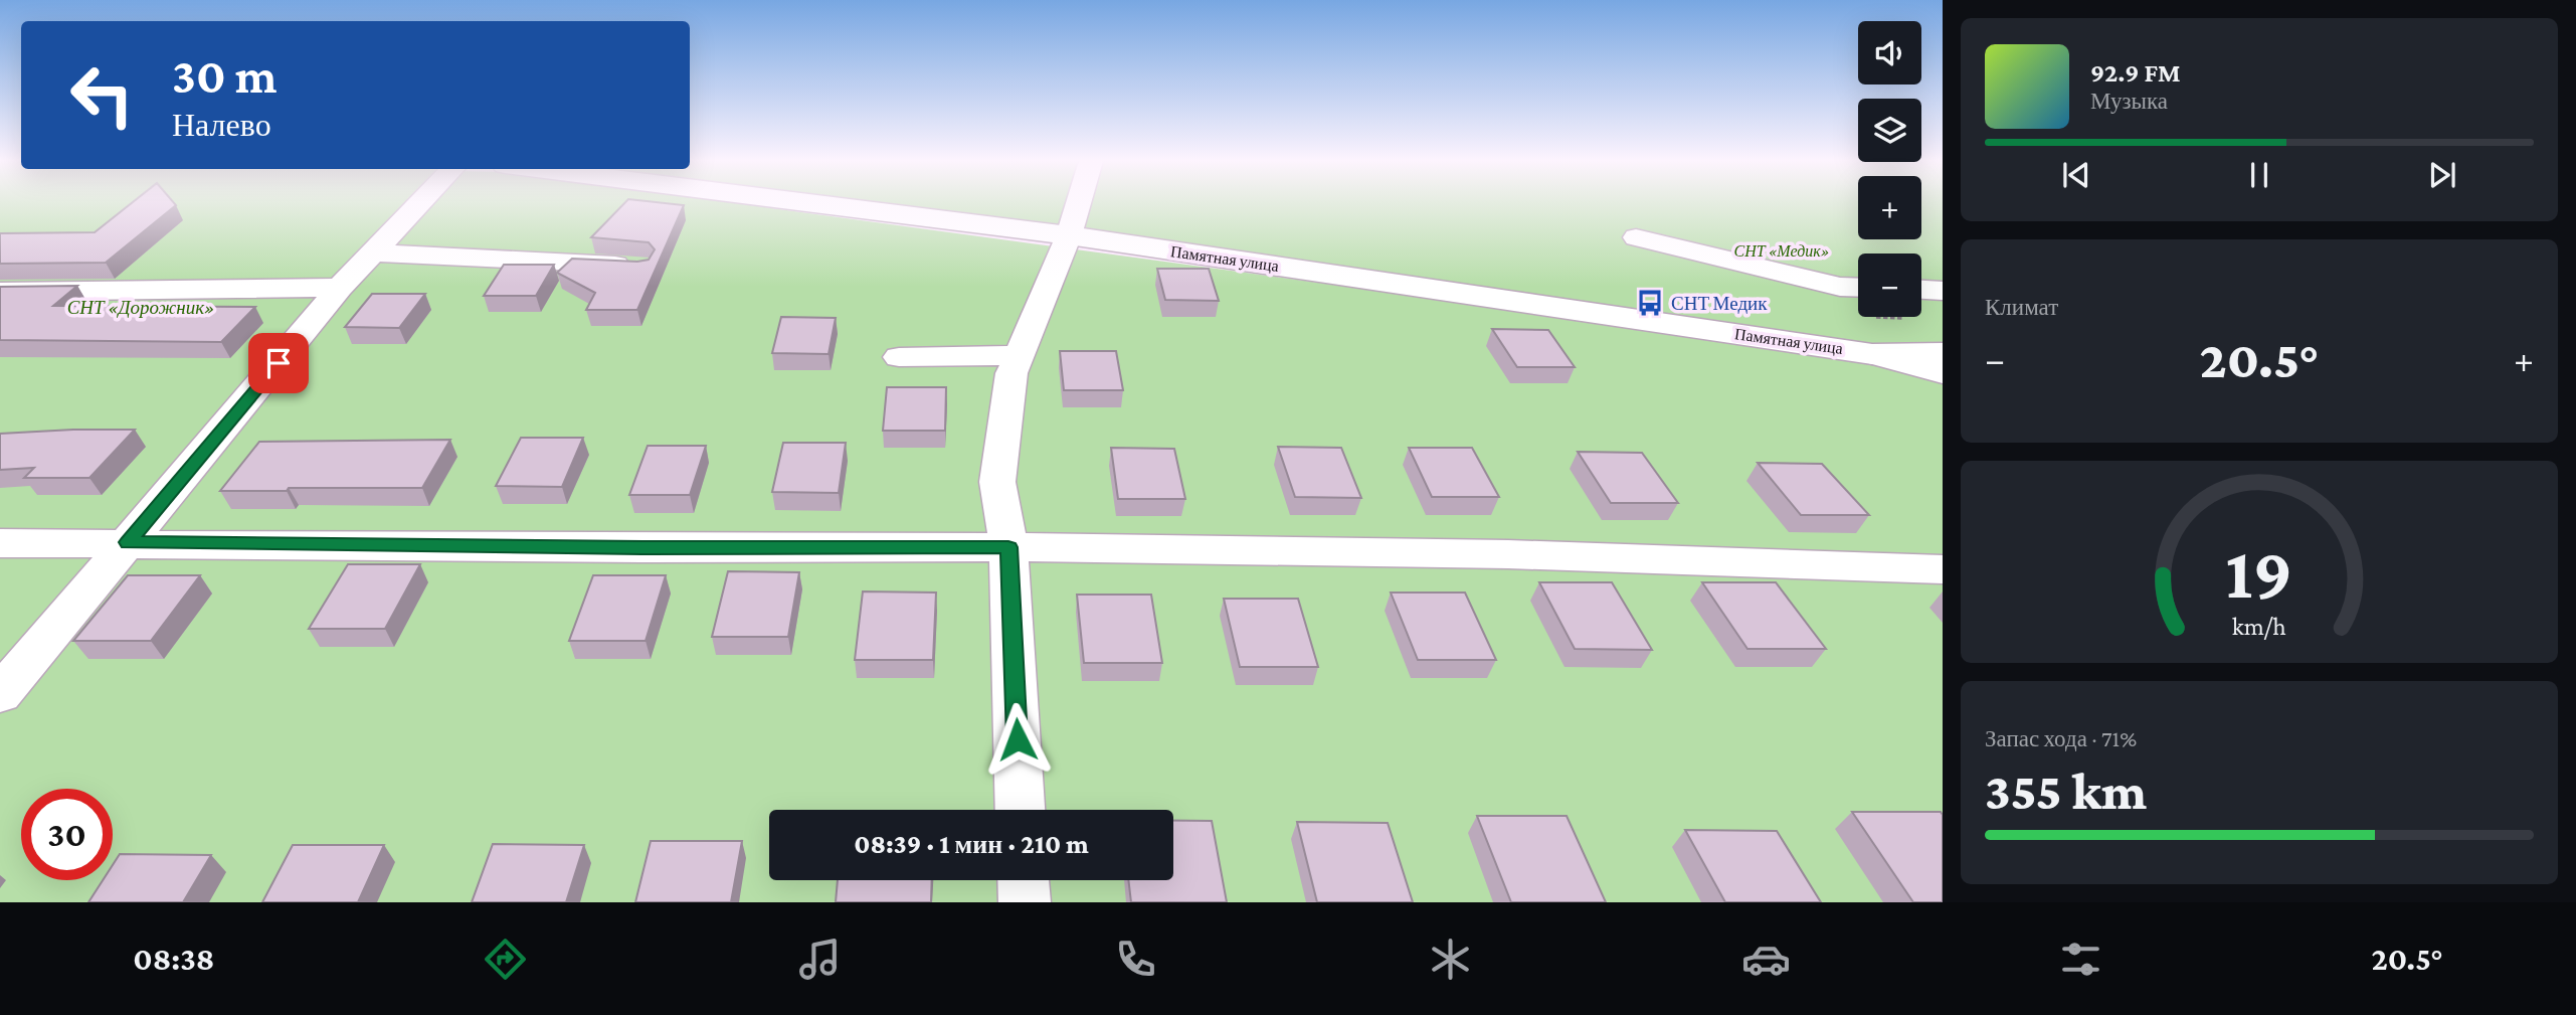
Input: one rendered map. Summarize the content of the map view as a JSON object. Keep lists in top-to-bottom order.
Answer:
{
  "streets": {
    "street": ["Памятная улица"]
  },
  "parks": ["СНТ «Медик»", "СНТ «Дорожник»"],
  "places": {
    "bus stop": ["СНТ Медик"]
  },
  "page": {
    "map_buttons": ["+", "−"],
    "turn": ["30 m", "Налево"],
    "song": ["92.9 FM", "Музыка"],
    "tile": [
      "Климат",
      ["Запас хода · 71%", "355 km"]
    ],
    "heat": ["−", "20.5°", "+"],
    "limit": "30",
    "trip": "08:39 · 1 мин · 210 m",
    "tabs": ["08:38", "20.5°"],
    "gauge": ["19", "km/h"]
  }
}
